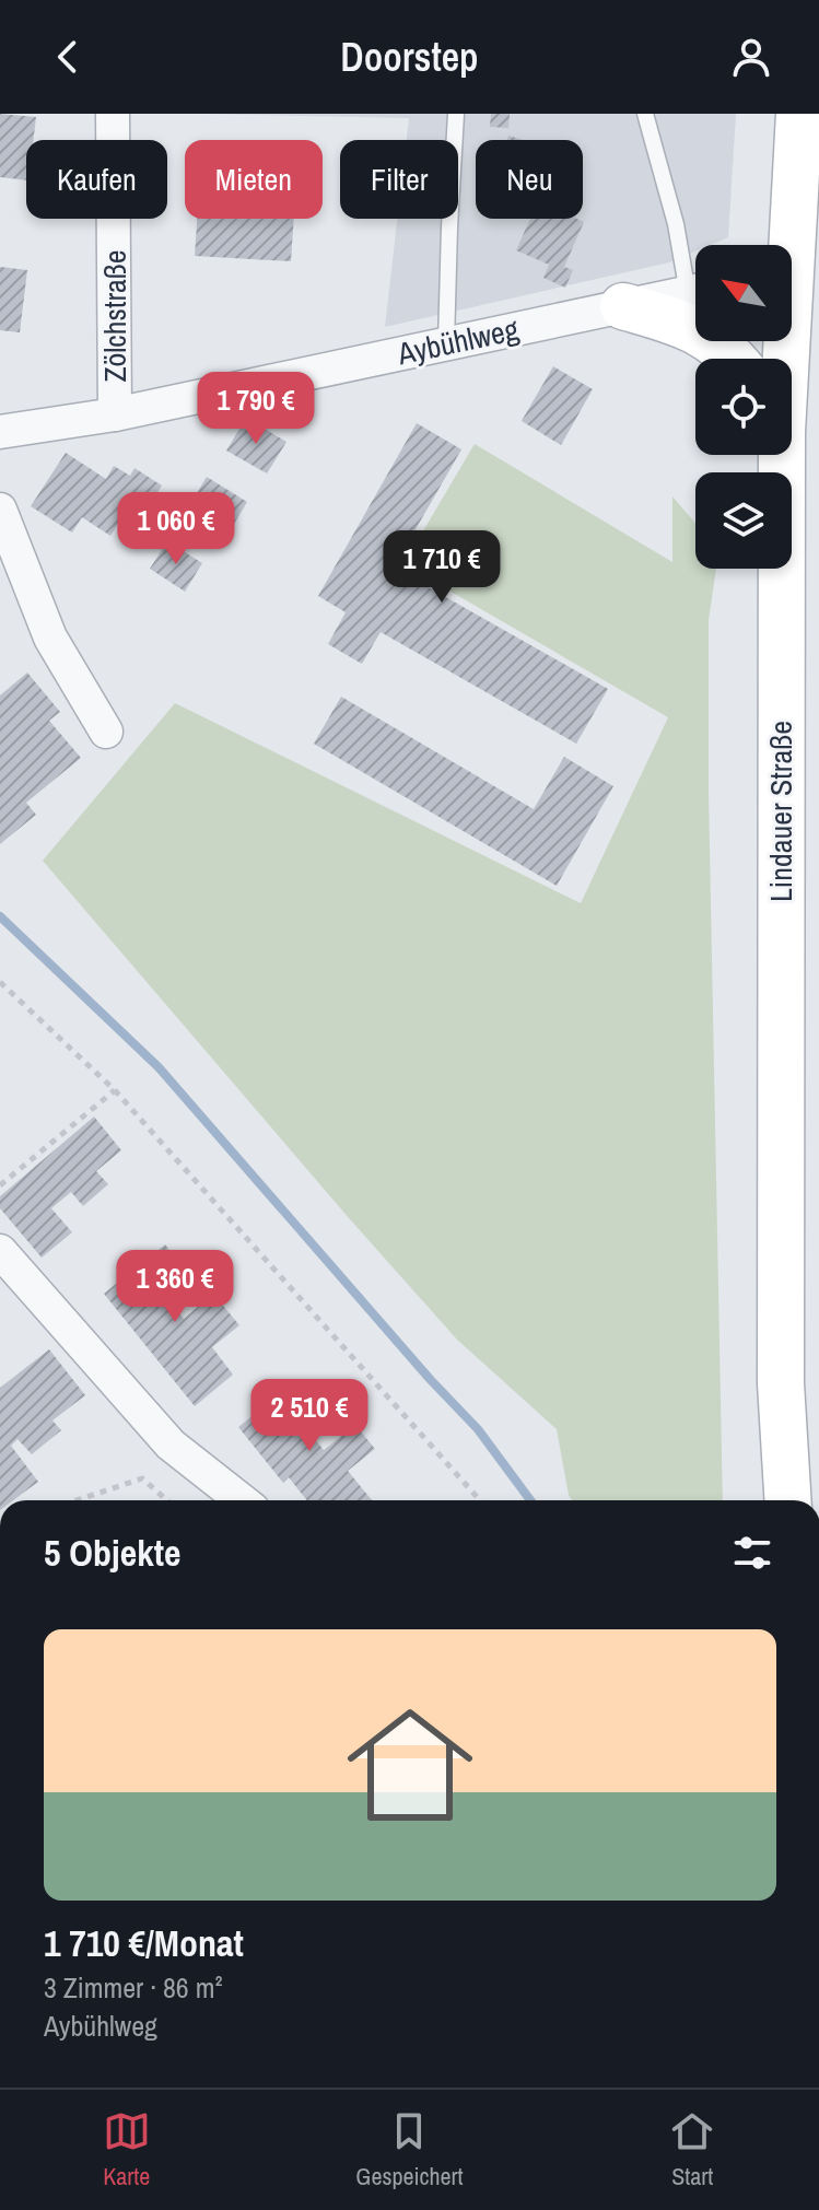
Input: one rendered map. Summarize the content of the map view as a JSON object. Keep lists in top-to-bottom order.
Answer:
{
  "streets": {
    "main road": ["Lindauer Straße"],
    "street": ["Zölchstraße", "Aybühlweg"]
  },
  "crossings": [
    ["Zölchstraße", "Aybühlweg"]
  ],
  "north": "top left",
  "page": {
    "header": "Doorstep",
    "chip": [
      "Kaufen",
      "Mieten",
      "Filter",
      "Neu"
    ],
    "price": [
      "1 790 €",
      "1 060 €",
      "1 710 €",
      "1 360 €",
      "2 510 €"
    ],
    "heading": "5 Objekte",
    "list": [
      {
        "name": "1 710 €/Monat",
        "note": "3 Zimmer · 86 m² · Aybühlweg"
      }
    ],
    "tabs": ["Karte", "Gespeichert", "Start"]
  }
}
